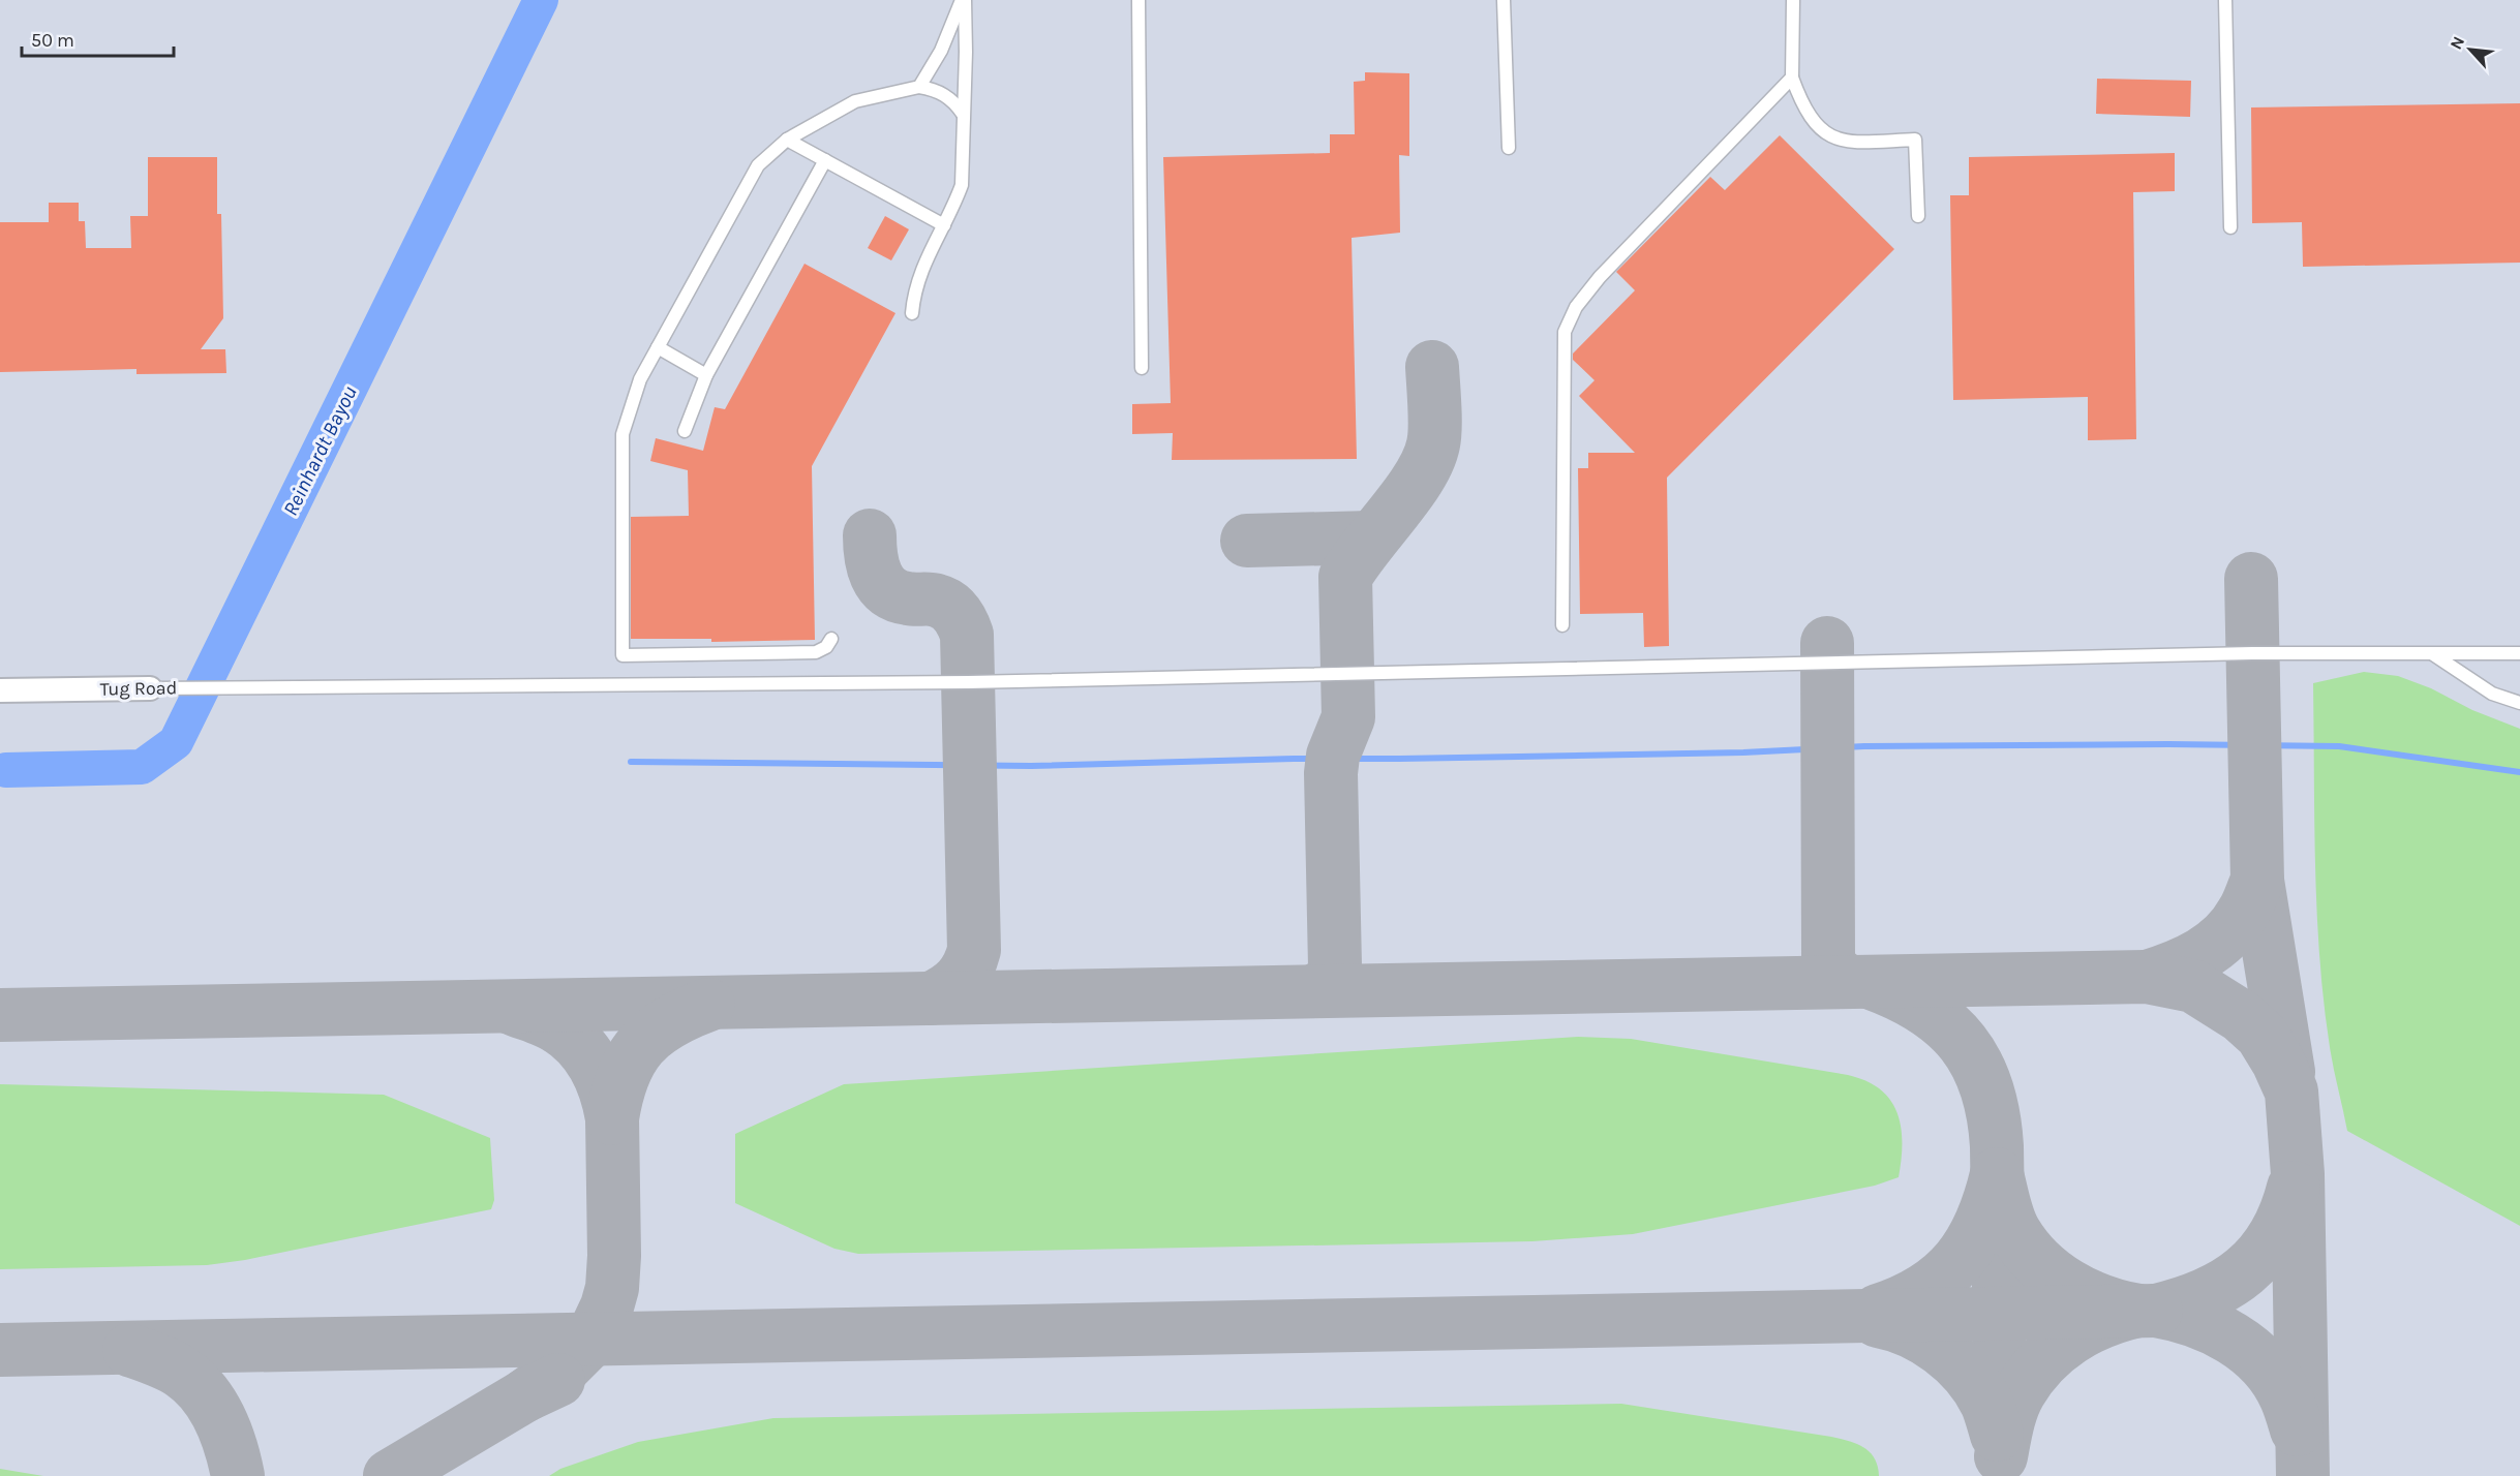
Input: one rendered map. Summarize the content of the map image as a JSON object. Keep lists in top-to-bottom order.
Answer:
{
  "streets": {
    "street": ["Tug Road"]
  },
  "water": ["Reinhardt Bayou"],
  "scale_bar": "50 m",
  "north": "top left"
}
